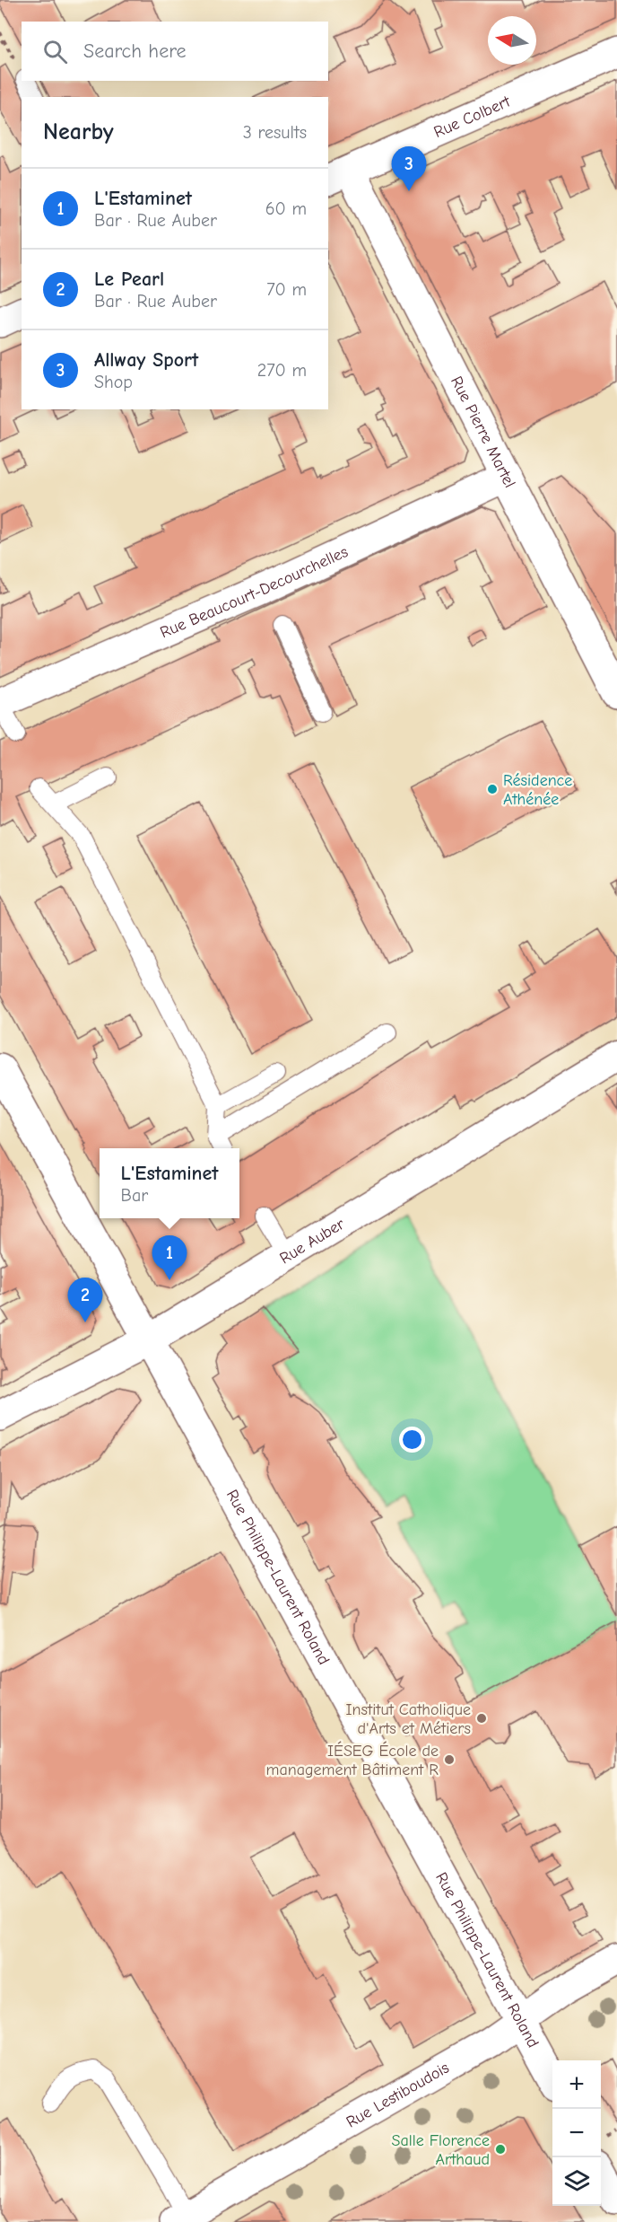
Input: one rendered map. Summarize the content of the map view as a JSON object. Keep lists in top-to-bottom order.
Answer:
{
  "streets": {
    "street": [
      "Rue Colbert",
      "Rue Pierre Martel",
      "Rue Beaucourt-Decourchelles",
      "Rue Auber",
      "Rue Philippe-Laurent Roland",
      "Rue Lestiboudois"
    ]
  },
  "crossings": [
    ["Rue Colbert", "Rue Pierre Martel"],
    ["Rue Pierre Martel", "Rue Beaucourt-Decourchelles"],
    ["Rue Auber", "Rue Philippe-Laurent Roland"],
    ["Rue Philippe-Laurent Roland", "Rue Lestiboudois"]
  ],
  "places": [
    "Résidence Athénée",
    "Institut Catholique d'Arts et Métiers",
    "IÉSEG École de management Bâtiment R",
    "Salle Florence Arthaud"
  ],
  "north": "left",
  "page": {
    "search": "Search here",
    "heading": ["Nearby", "3 results"],
    "pins": ["3", "1", "2"],
    "list": [
      {
        "mark": "1",
        "name": "L'Estaminet",
        "note": "Bar · Rue Auber",
        "value": "60 m"
      },
      {
        "mark": "2",
        "name": "Le Pearl",
        "note": "Bar · Rue Auber",
        "value": "70 m"
      },
      {
        "mark": "3",
        "name": "Allway Sport",
        "note": "Shop",
        "value": "270 m"
      }
    ],
    "popup": ["L'Estaminet", "Bar"],
    "map_buttons": ["+", "−"]
  }
}
